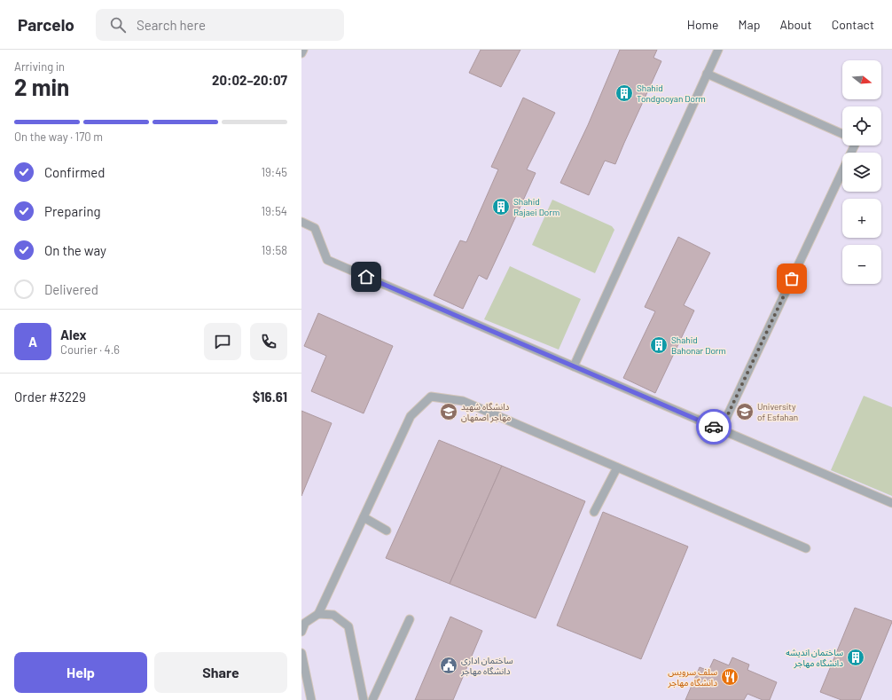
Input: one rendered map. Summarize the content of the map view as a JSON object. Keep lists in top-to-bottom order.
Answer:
{
  "places": {
    "building": [
      "Shahid Tondgooyan Dorm",
      "Shahid Rajaei Dorm",
      "Shahid Bahonar Dorm",
      "ساختمان اندیشه دانشگاه مهاجر"
    ],
    "school or university": ["دانشگاه شهید مهاجر اصفهان", "University of Esfahan"],
    "public building": ["ساختمان اداری دانشگاه مهاجر"],
    "restaurant": ["سلف سرویس دانشگاه مهاجر"]
  },
  "north": "right",
  "page": {
    "header": "Parcelo",
    "search": "Search here",
    "nav": [
      "Home",
      "Map",
      "About",
      "Contact"
    ],
    "heading": ["2 min", "Arriving in", "20:02–20:07"],
    "panel": [
      "Alex",
      "Courier · 4.6",
      "Order #3229",
      "$16.61"
    ],
    "map_buttons": ["+", "−"],
    "bar": "On the way · 170 m",
    "list": [
      ["Confirmed", "19:45"],
      ["Preparing", "19:54"],
      ["On the way", "19:58"],
      "Delivered"
    ],
    "round": "A",
    "buttons": ["Help", "Share"]
  }
}
